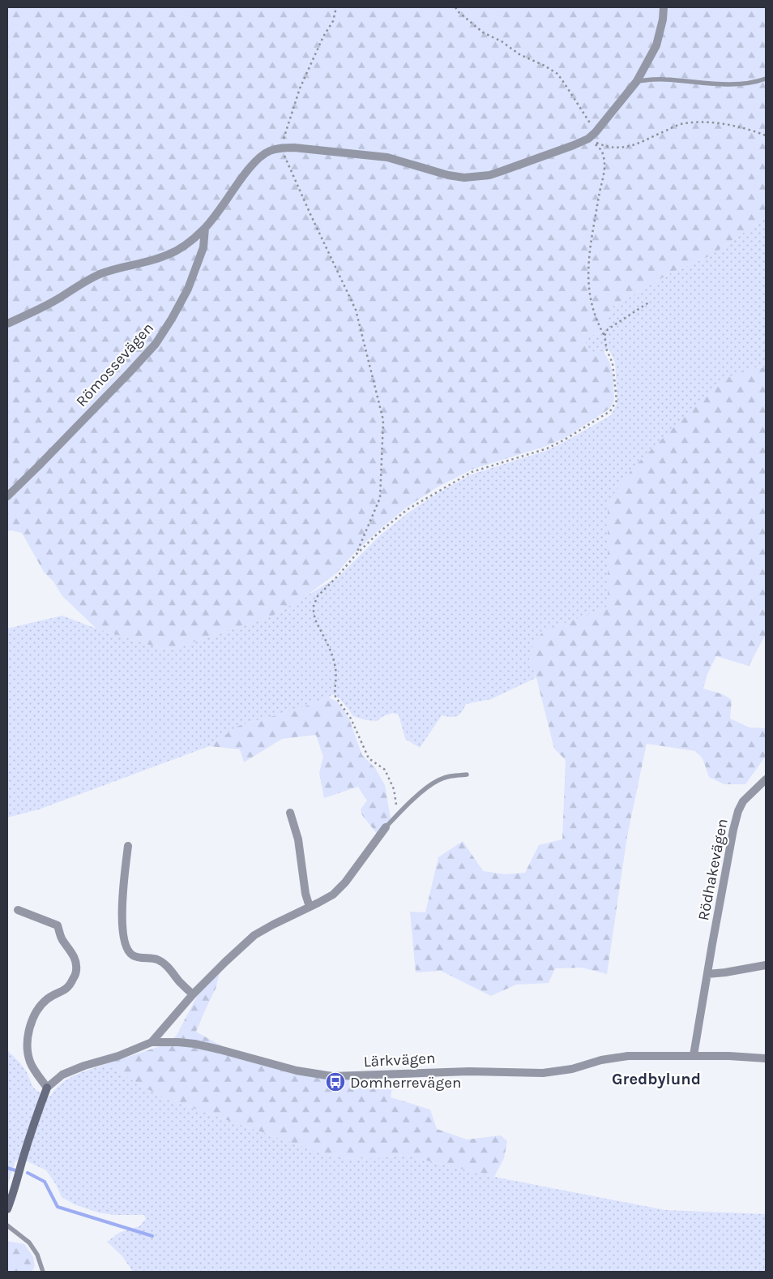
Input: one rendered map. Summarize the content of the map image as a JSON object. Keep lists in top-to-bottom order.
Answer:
{
  "streets": {
    "street": ["Römossevägen", "Rödhakevägen", "Lärkvägen"]
  },
  "crossings": [
    ["Rödhakevägen", "Lärkvägen"]
  ],
  "districts": ["Gredbylund"],
  "places": {
    "bus stop": ["Domherrevägen"]
  }
}
